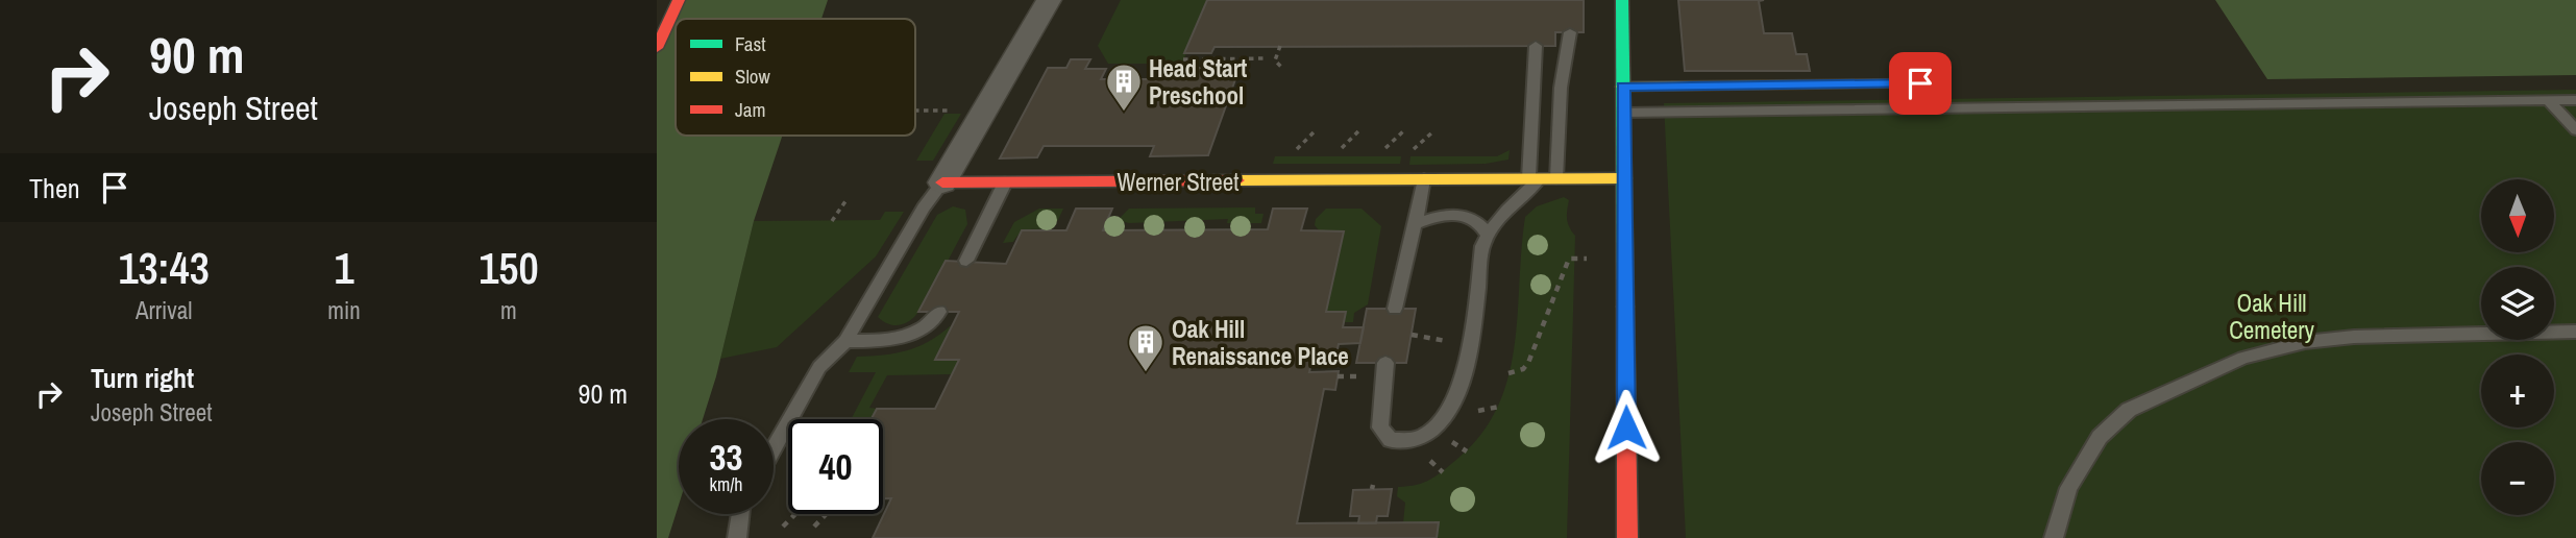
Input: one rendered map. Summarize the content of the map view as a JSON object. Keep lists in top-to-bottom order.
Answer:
{
  "streets": {
    "main road": ["Werner Street"]
  },
  "parks": ["Oak Hill Cemetery"],
  "places": {
    "building": ["Head Start Preschool", "Oak Hill Renaissance Place"]
  },
  "legend": ["Fast", "Slow", "Jam"],
  "north": "bottom",
  "page": {
    "turn": ["90 m", "Joseph Street"],
    "then": "Then",
    "map_buttons": ["+", "−"],
    "eta": [
      "13:43",
      "Arrival",
      "1",
      "min",
      "150",
      "m"
    ],
    "list": [
      {
        "name": "Turn right",
        "note": "Joseph Street",
        "value": "90 m"
      }
    ],
    "speed": "33 km/h",
    "limit": "40"
  }
}
